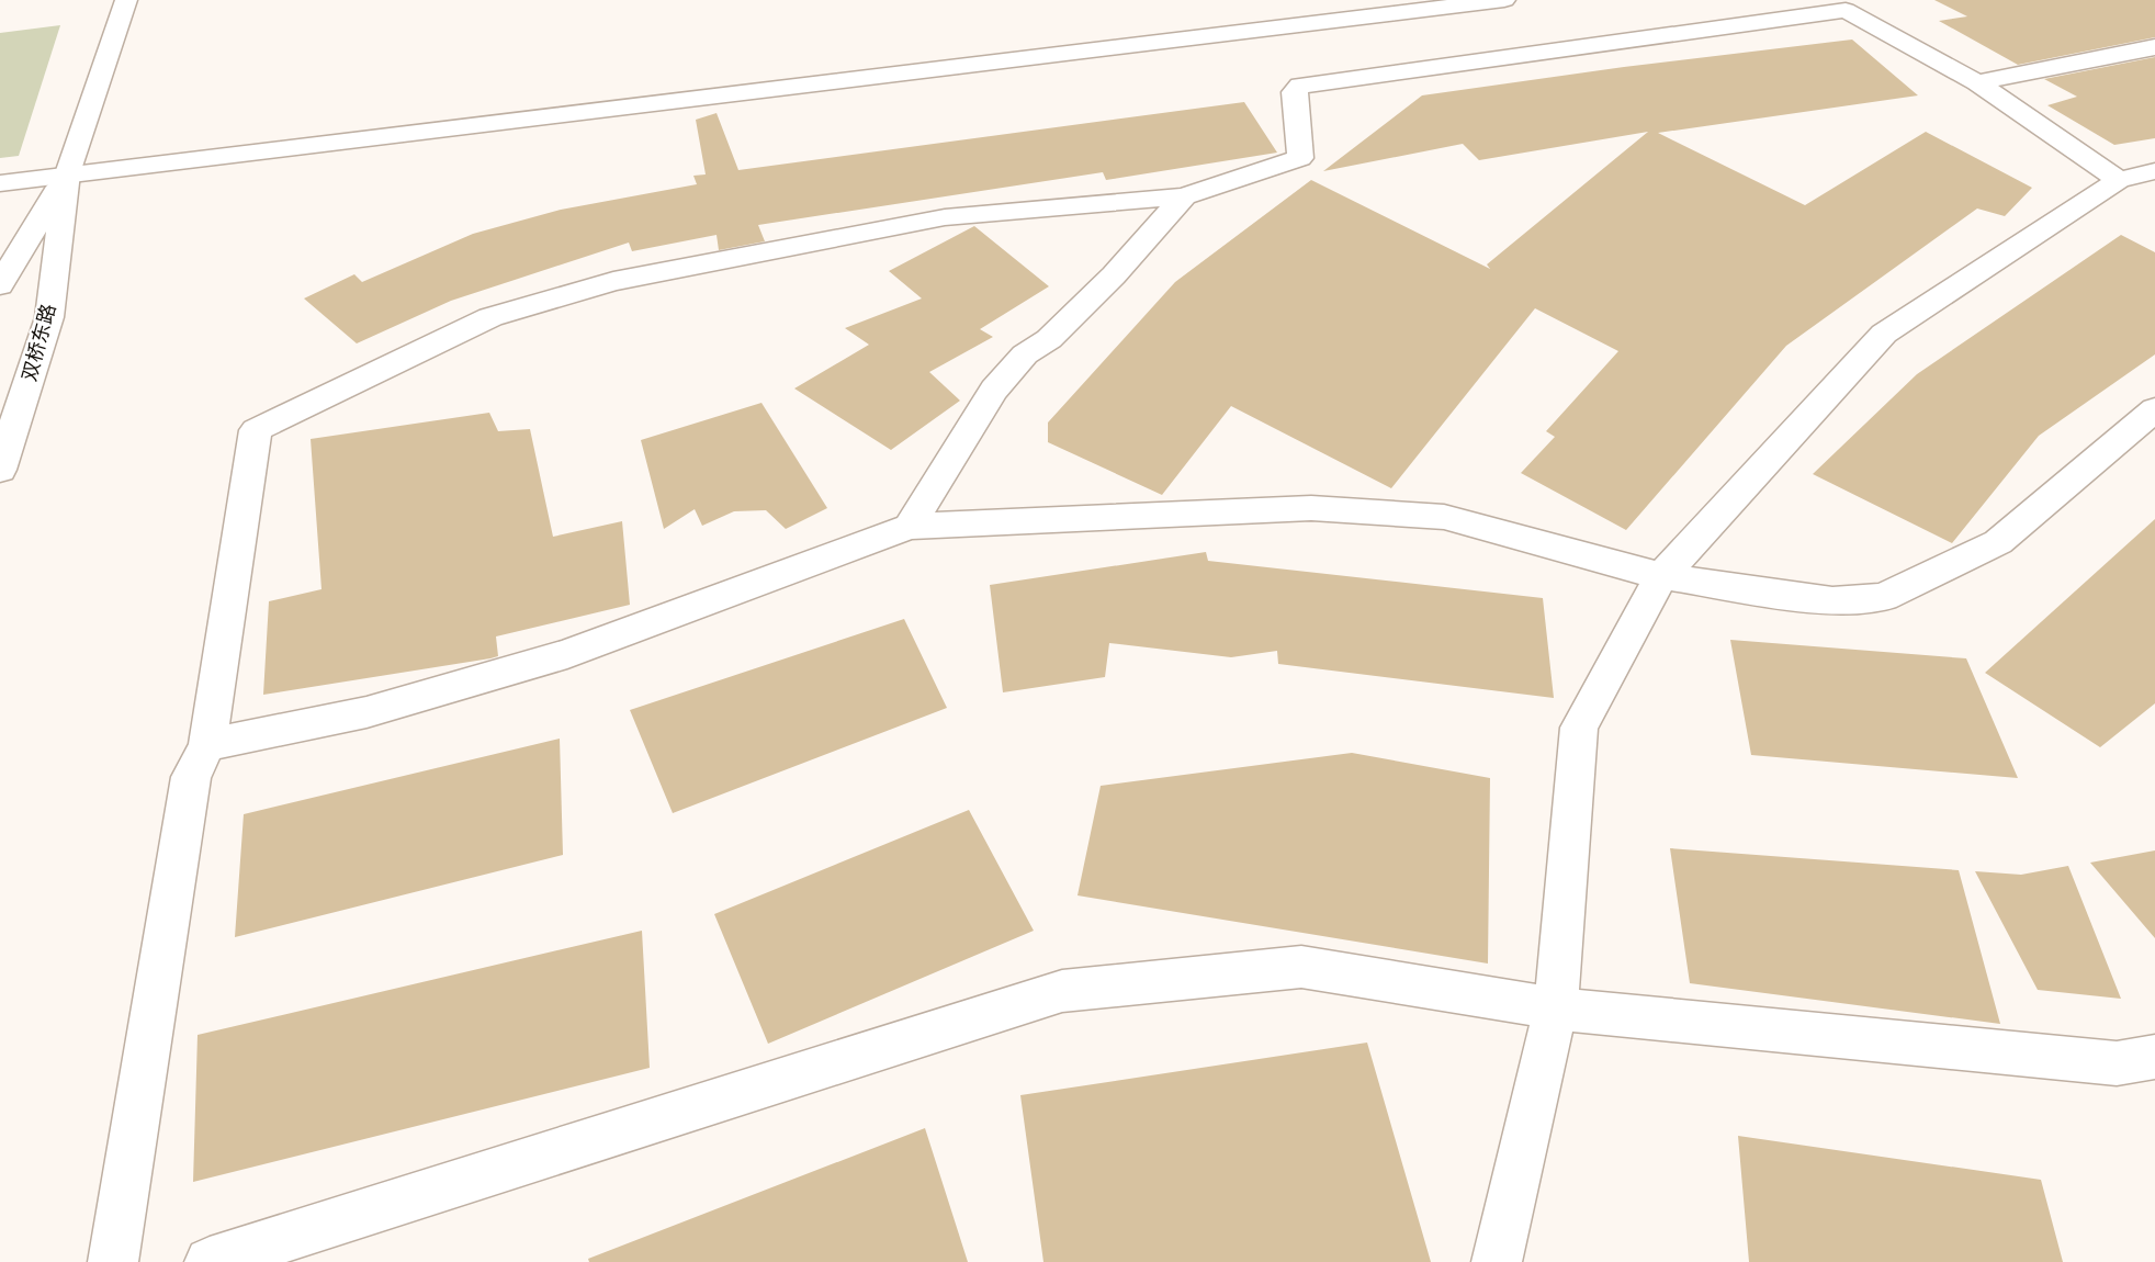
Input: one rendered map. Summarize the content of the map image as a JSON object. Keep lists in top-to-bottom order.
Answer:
{
  "streets": {
    "street": ["双桥东路"]
  }
}
